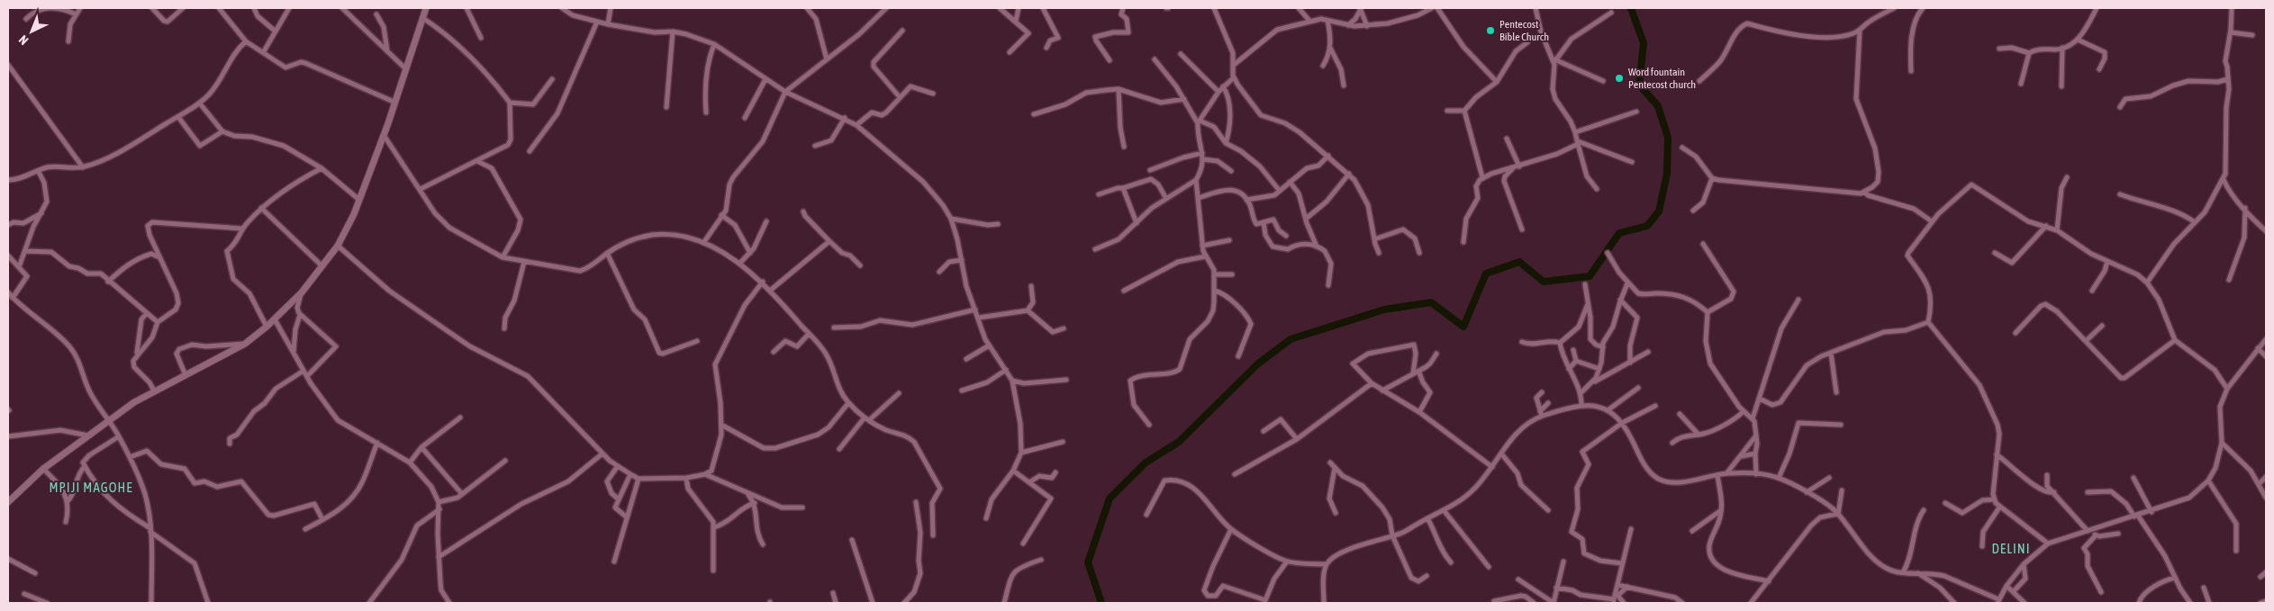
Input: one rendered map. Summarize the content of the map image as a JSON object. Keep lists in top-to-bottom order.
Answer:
{
  "districts": ["MPIJI MAGOHE", "DELINI"],
  "places": ["Pentecost Bible Church", "Word fountain Pentecost church"],
  "north": "bottom left"
}
